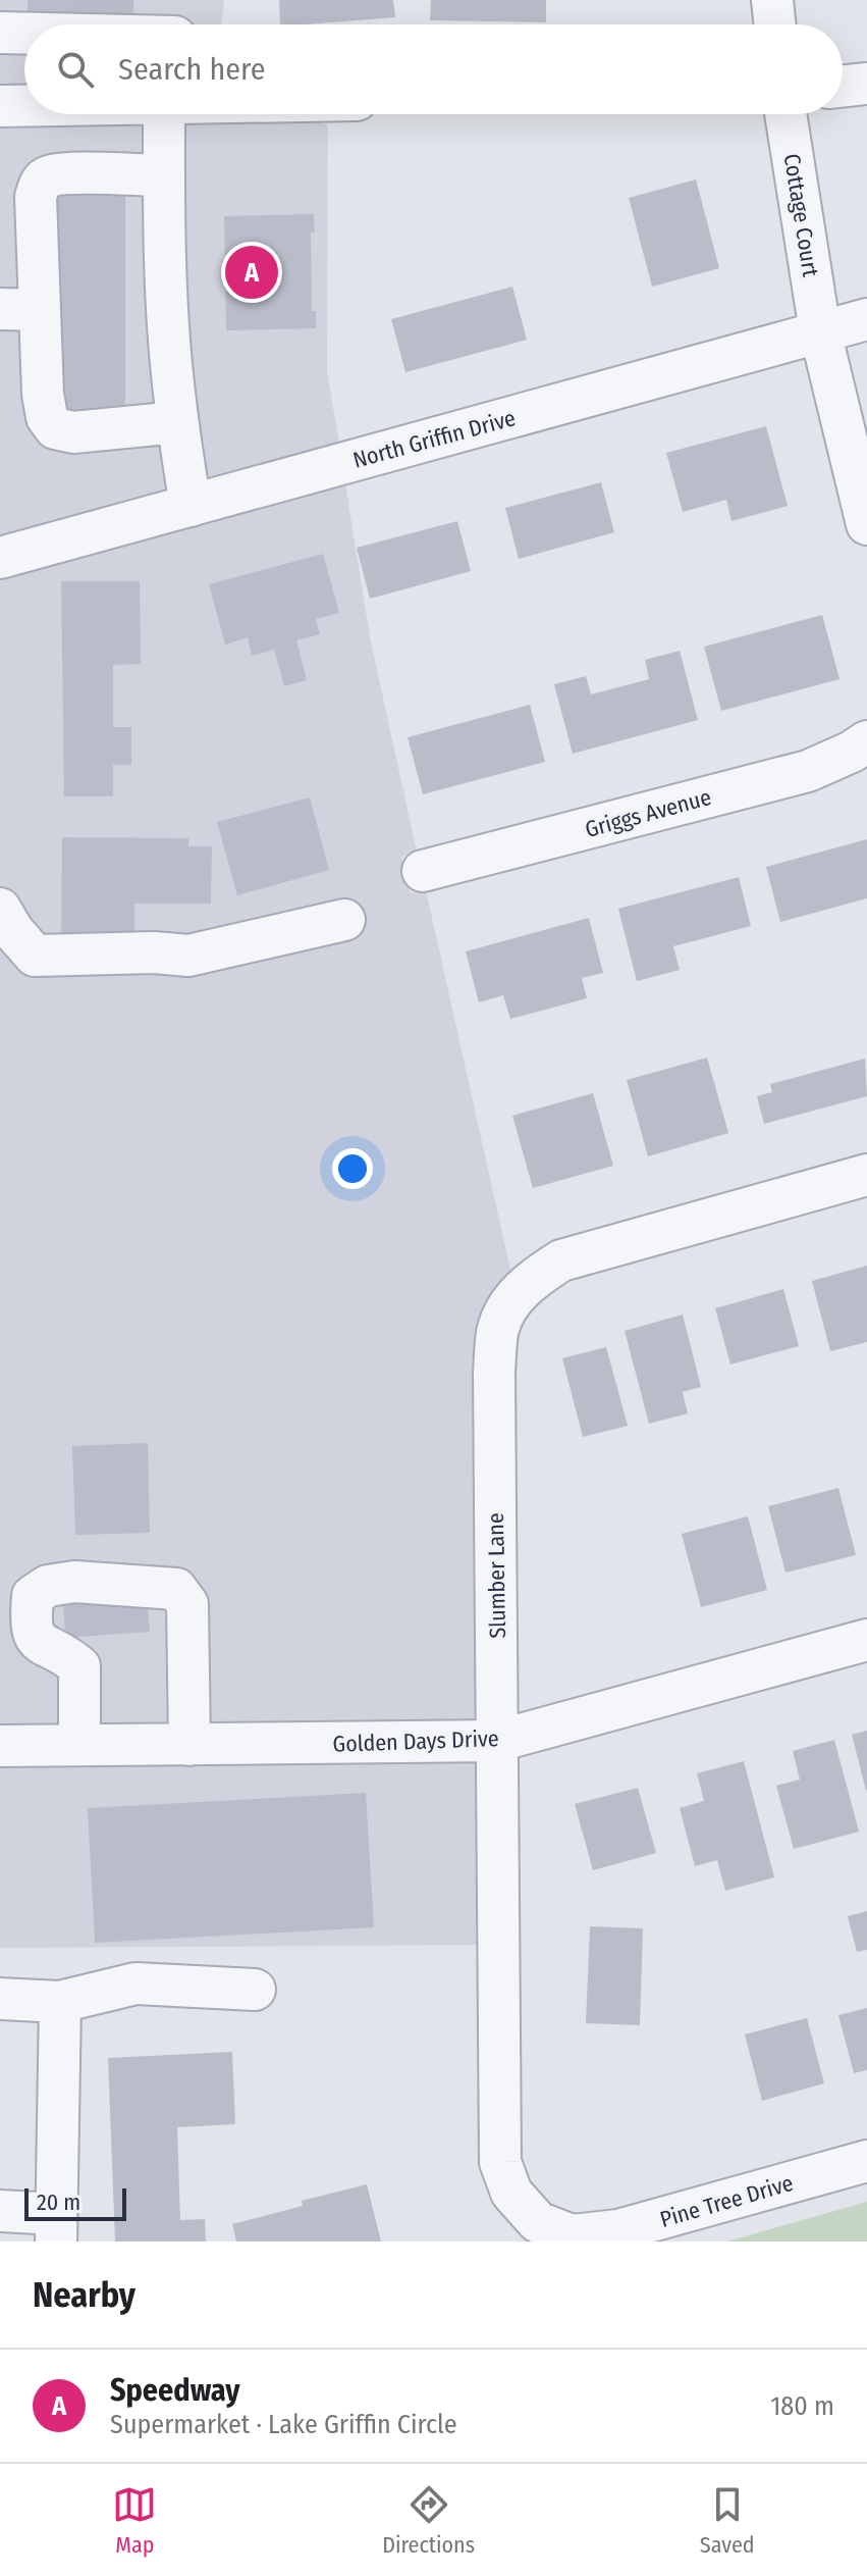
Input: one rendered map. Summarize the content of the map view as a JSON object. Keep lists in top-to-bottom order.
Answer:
{
  "streets": {
    "street": [
      "Cottage Court",
      "North Griffin Drive",
      "Griggs Avenue",
      "Slumber Lane",
      "Golden Days Drive",
      "Pine Tree Drive"
    ]
  },
  "crossings": [
    ["Cottage Court", "North Griffin Drive"],
    ["Slumber Lane", "Golden Days Drive"],
    ["Slumber Lane", "Pine Tree Drive"]
  ],
  "scale_bar": "20 m",
  "page": {
    "search": "Search here",
    "pins": "A",
    "scale": "20 m",
    "heading": "Nearby",
    "list": [
      {
        "mark": "A",
        "name": "Speedway",
        "note": "Supermarket · Lake Griffin Circle",
        "value": "180 m"
      }
    ],
    "nav": ["Map", "Directions", "Saved"]
  }
}
